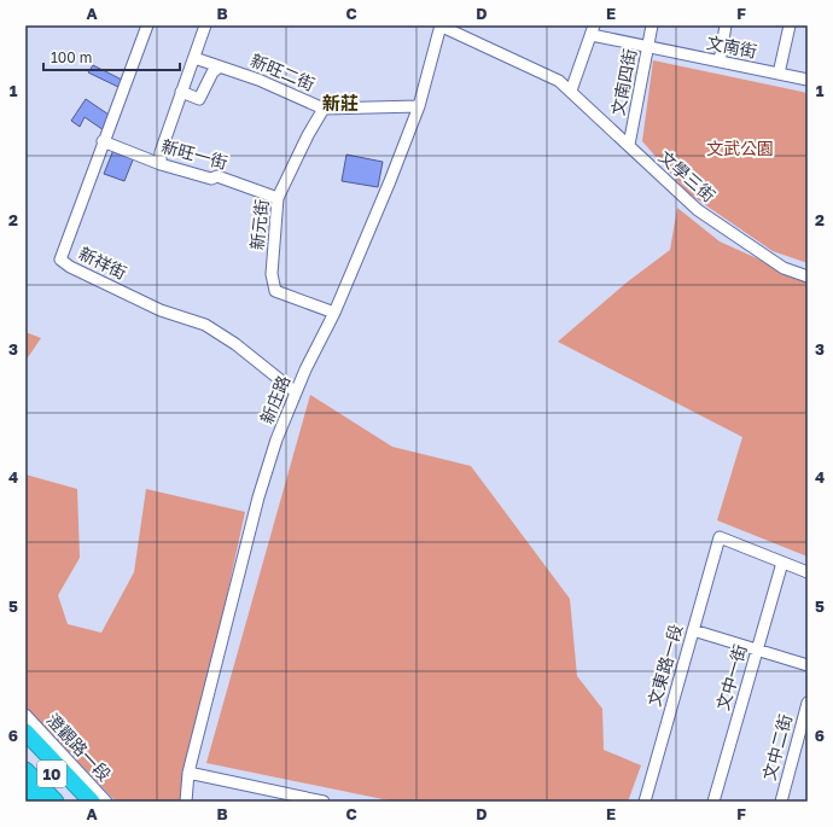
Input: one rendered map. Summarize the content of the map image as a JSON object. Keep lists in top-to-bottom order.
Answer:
{
  "streets": {
    "highway": ["10"],
    "street": [
      "文南街",
      "新旺二街",
      "文南四街",
      "新旺一街",
      "文學三街",
      "新元街",
      "新祥街",
      "新庄路",
      "文東路一段",
      "文中一街",
      "澄觀路一段",
      "文中二街"
    ]
  },
  "crossings": [
    ["文南街", "文南四街"],
    ["新旺二街", "新元街"],
    ["新旺二街", "新庄路"],
    ["文南四街", "文學三街"],
    ["新旺一街", "新元街"],
    ["新旺一街", "新祥街"],
    ["文學三街", "新庄路"],
    ["新元街", "新庄路"],
    ["新祥街", "新庄路"],
    ["文東路一段", "文中一街"]
  ],
  "districts": ["新莊"],
  "parks": ["文武公園"],
  "scale_bar": "100 m",
  "grid": {
    "columns": [
      "A",
      "B",
      "C",
      "D",
      "E",
      "F"
    ],
    "rows": [
      "1",
      "2",
      "3",
      "4",
      "5",
      "6"
    ]
  }
}
